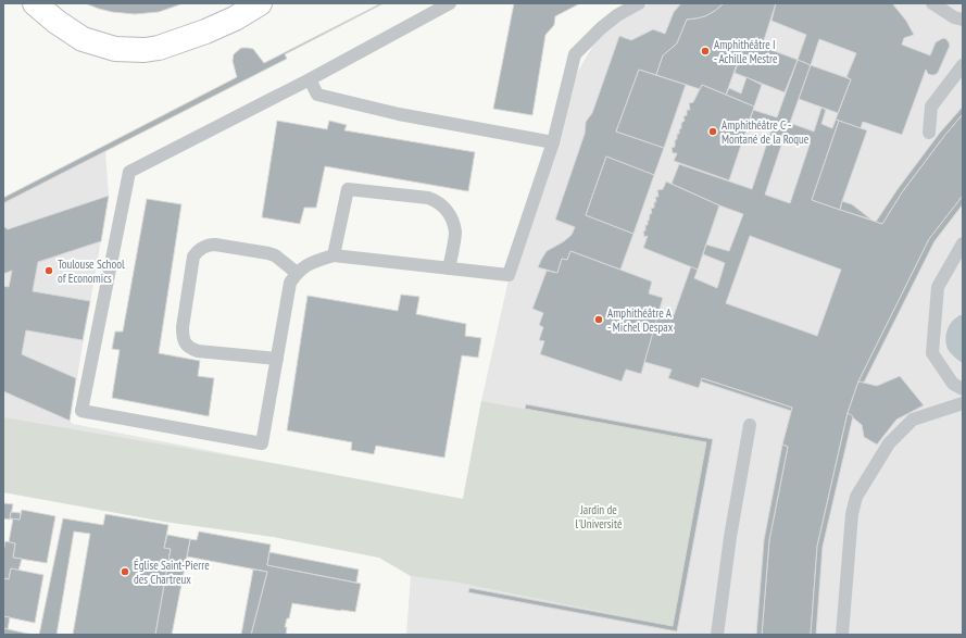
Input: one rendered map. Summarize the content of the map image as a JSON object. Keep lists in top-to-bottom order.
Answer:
{
  "parks": ["Jardin de l'Université"],
  "places": [
    "Amphithéâtre I - Achille Mestre",
    "Amphithéâtre C - Montané de la Roque",
    "Toulouse School of Economics",
    "Amphithéâtre A - Michel Despax",
    "Église Saint-Pierre des Chartreux"
  ]
}
